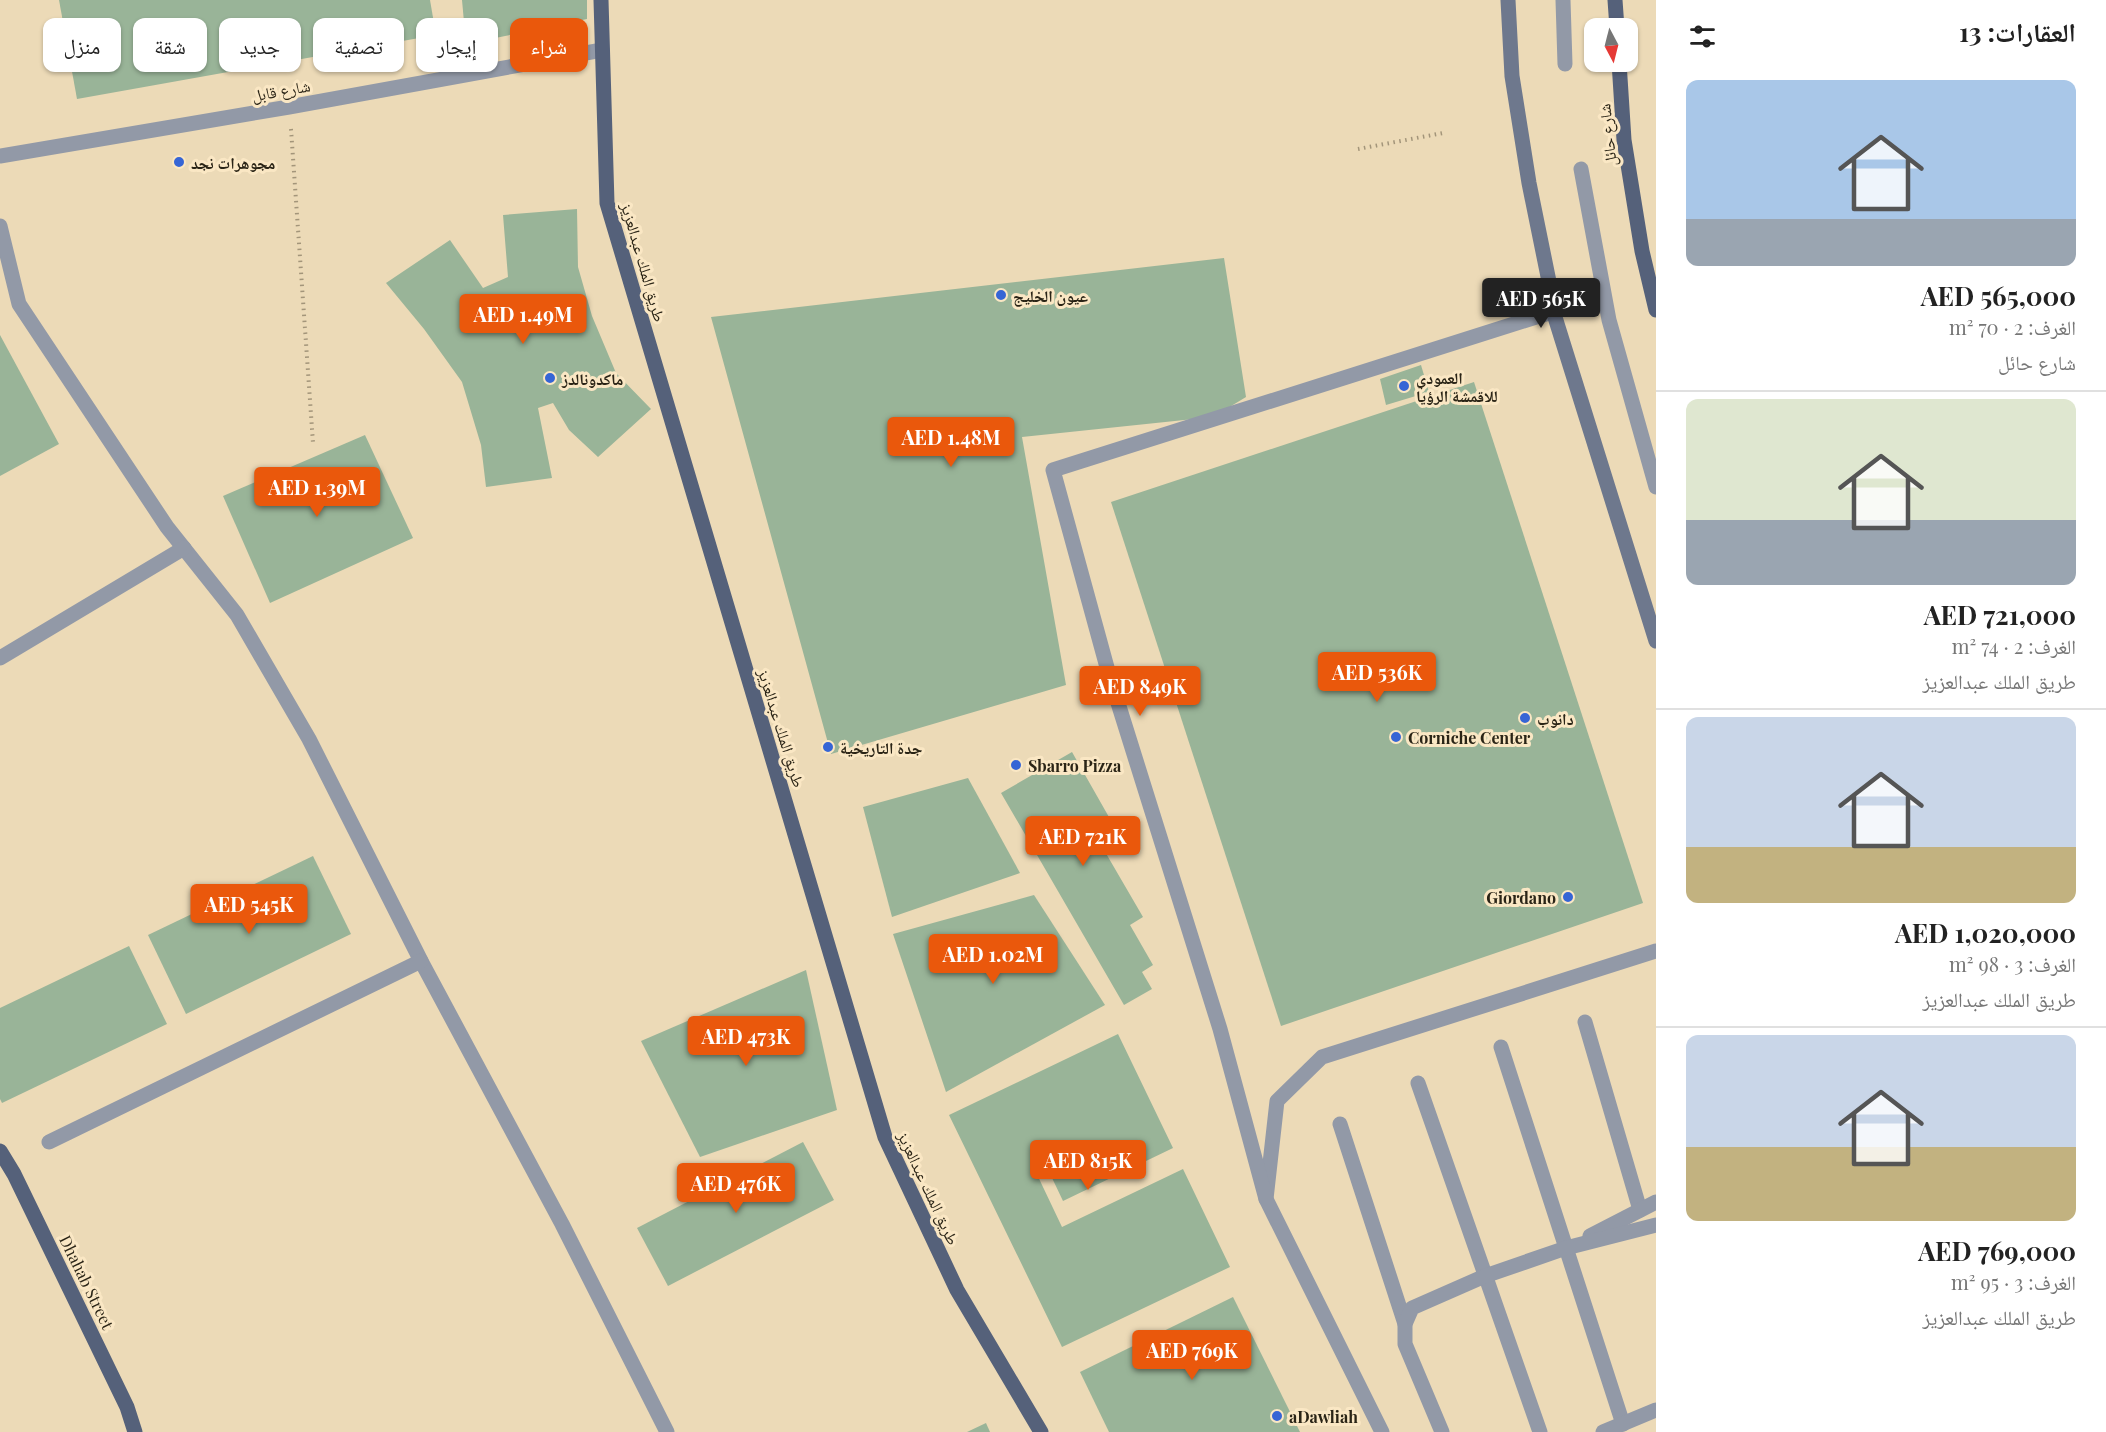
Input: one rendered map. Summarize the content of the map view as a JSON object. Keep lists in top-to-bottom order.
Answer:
{
  "streets": {
    "main road": ["شارع حائل", "طريق الملك عبدالعزيز", "Dhahab Street"],
    "street": ["شارع قابل"]
  },
  "crossings": [
    ["شارع قابل", "طريق الملك عبدالعزيز"]
  ],
  "places": [
    "مجوهرات نجد",
    "عيون الخليج",
    "ماكدونالدز",
    "العمودي للاقمشة الرؤيا",
    "دانوب",
    "Corniche Center",
    "جدة التاريخية",
    "Sbarro Pizza",
    "Giordano",
    "aDawliah"
  ],
  "north": "bottom",
  "page": {
    "heading": "العقارات: 13",
    "chip": [
      "شراء",
      "إيجار",
      "تصفية",
      "جديد",
      "شقة",
      "منزل"
    ],
    "list": [
      {
        "name": "AED 565,000",
        "note": "الغرف: 2 · 70 m² · شارع حائل"
      },
      {
        "name": "AED 721,000",
        "note": "الغرف: 2 · 74 m² · طريق الملك عبدالعزيز"
      },
      {
        "name": "AED 1,020,000",
        "note": "الغرف: 3 · 98 m² · طريق الملك عبدالعزيز"
      },
      {
        "name": "AED 769,000",
        "note": "الغرف: 3 · 95 m² · طريق الملك عبدالعزيز"
      }
    ],
    "price": [
      "AED 565K",
      "AED 1.49M",
      "AED 1.48M",
      "AED 1.39M",
      "AED 536K",
      "AED 849K",
      "AED 721K",
      "AED 545K",
      "AED 1.02M",
      "AED 473K",
      "AED 815K",
      "AED 476K",
      "AED 769K"
    ]
  }
}
